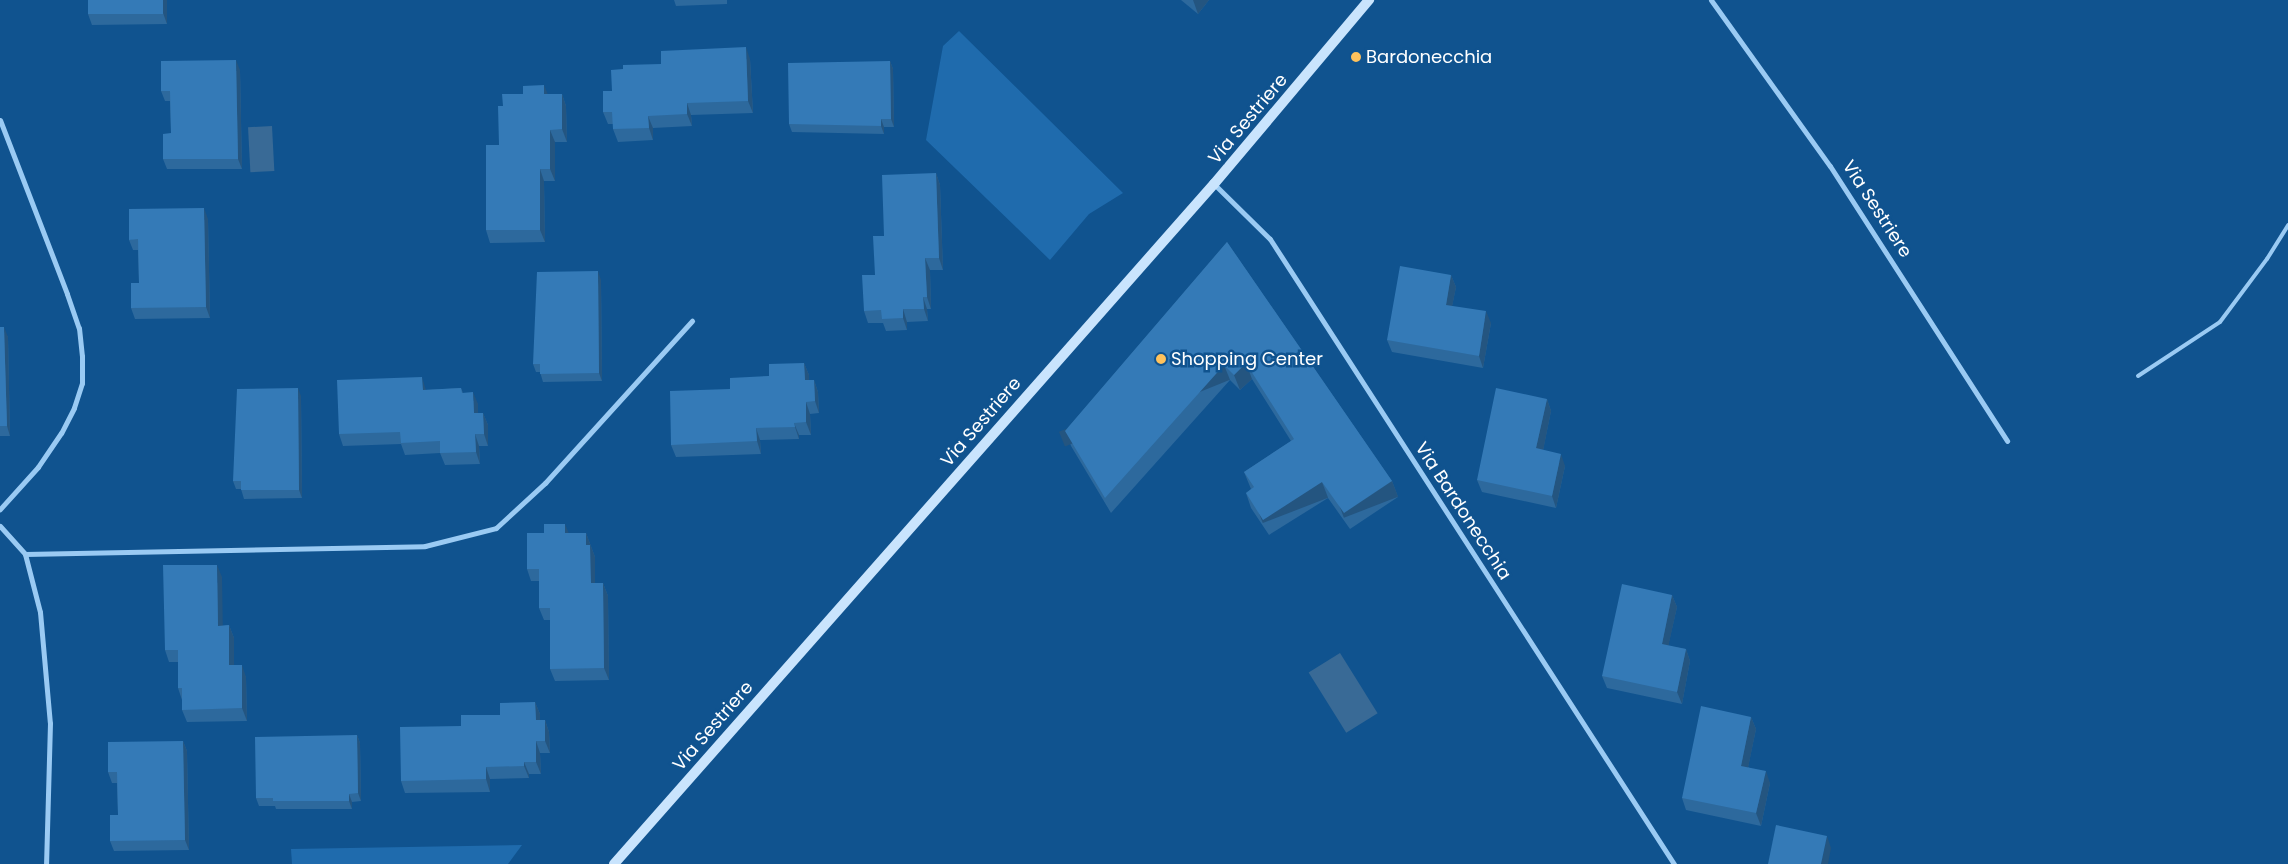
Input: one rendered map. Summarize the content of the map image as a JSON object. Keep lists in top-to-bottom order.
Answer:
{
  "streets": {
    "main road": ["Via Sestriere"],
    "street": ["Via Bardonecchia"]
  },
  "crossings": [
    ["Via Sestriere", "Via Bardonecchia"]
  ],
  "places": ["Bardonecchia", "Shopping Center"]
}
